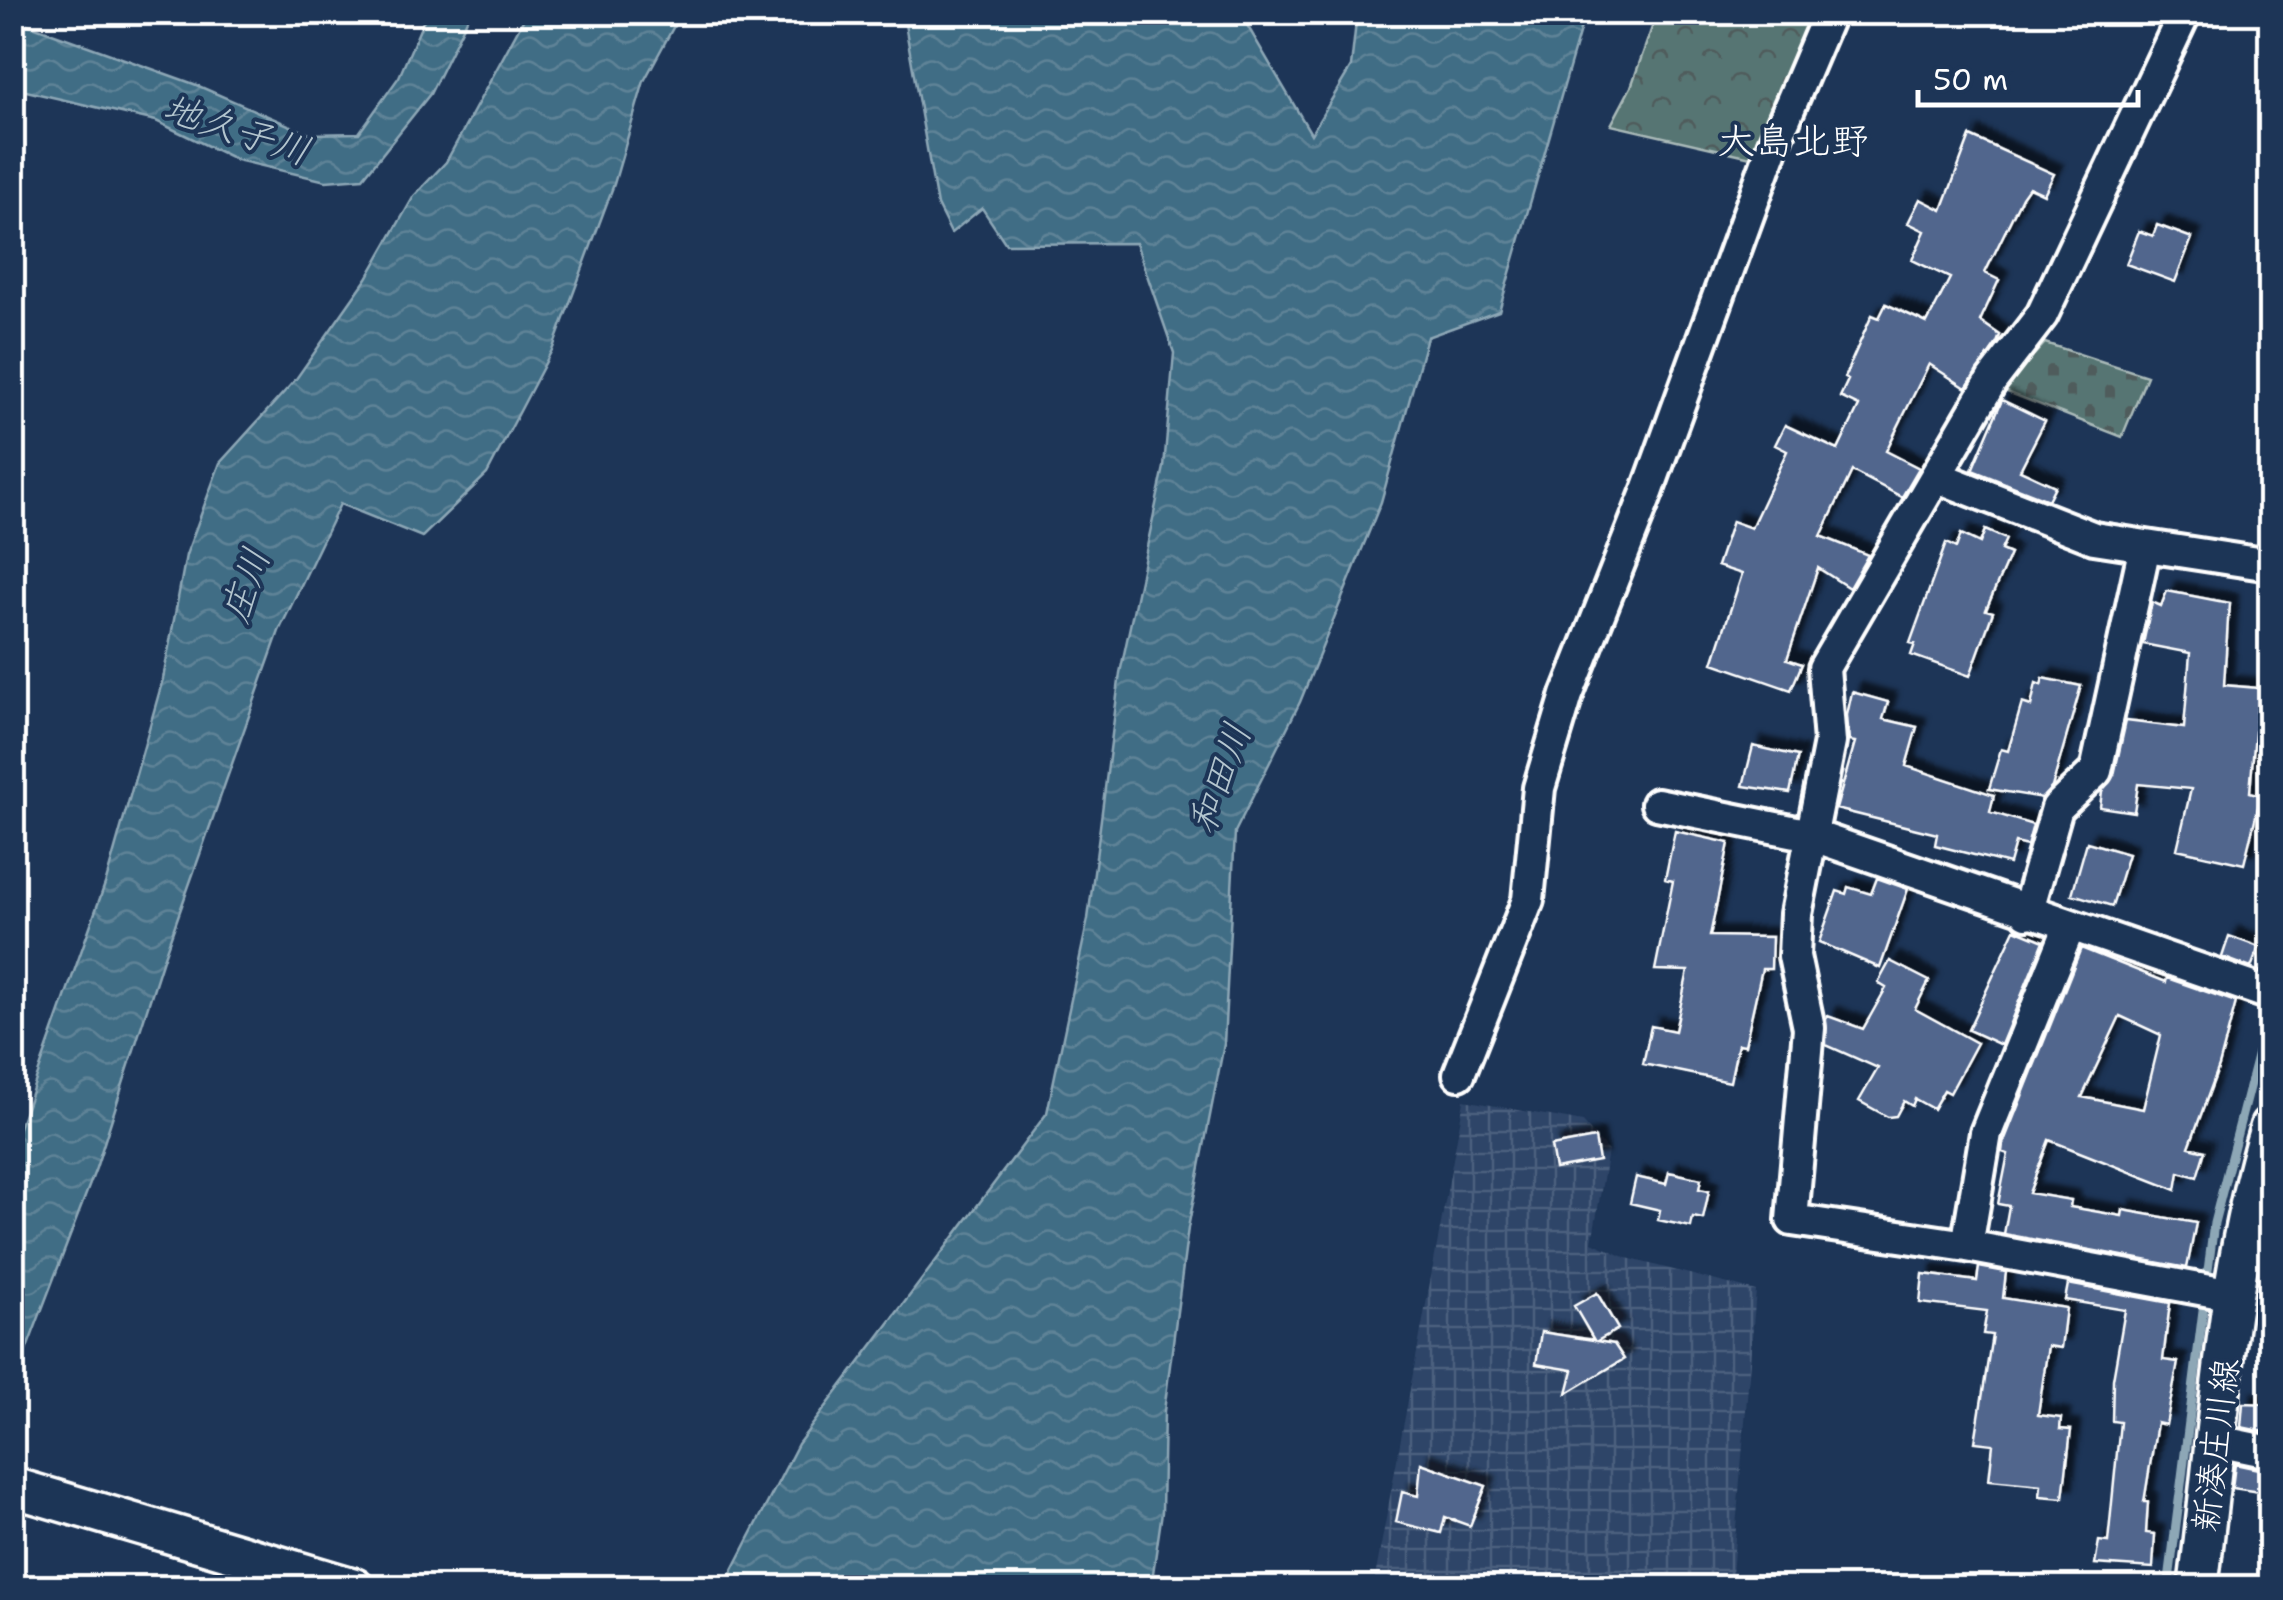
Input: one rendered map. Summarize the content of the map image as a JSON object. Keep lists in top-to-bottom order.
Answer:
{
  "streets": {
    "main road": ["新湊庄川線"]
  },
  "districts": ["大島北野"],
  "water": ["地久子川", "庄川", "和田川"],
  "scale_bar": "50 m"
}
